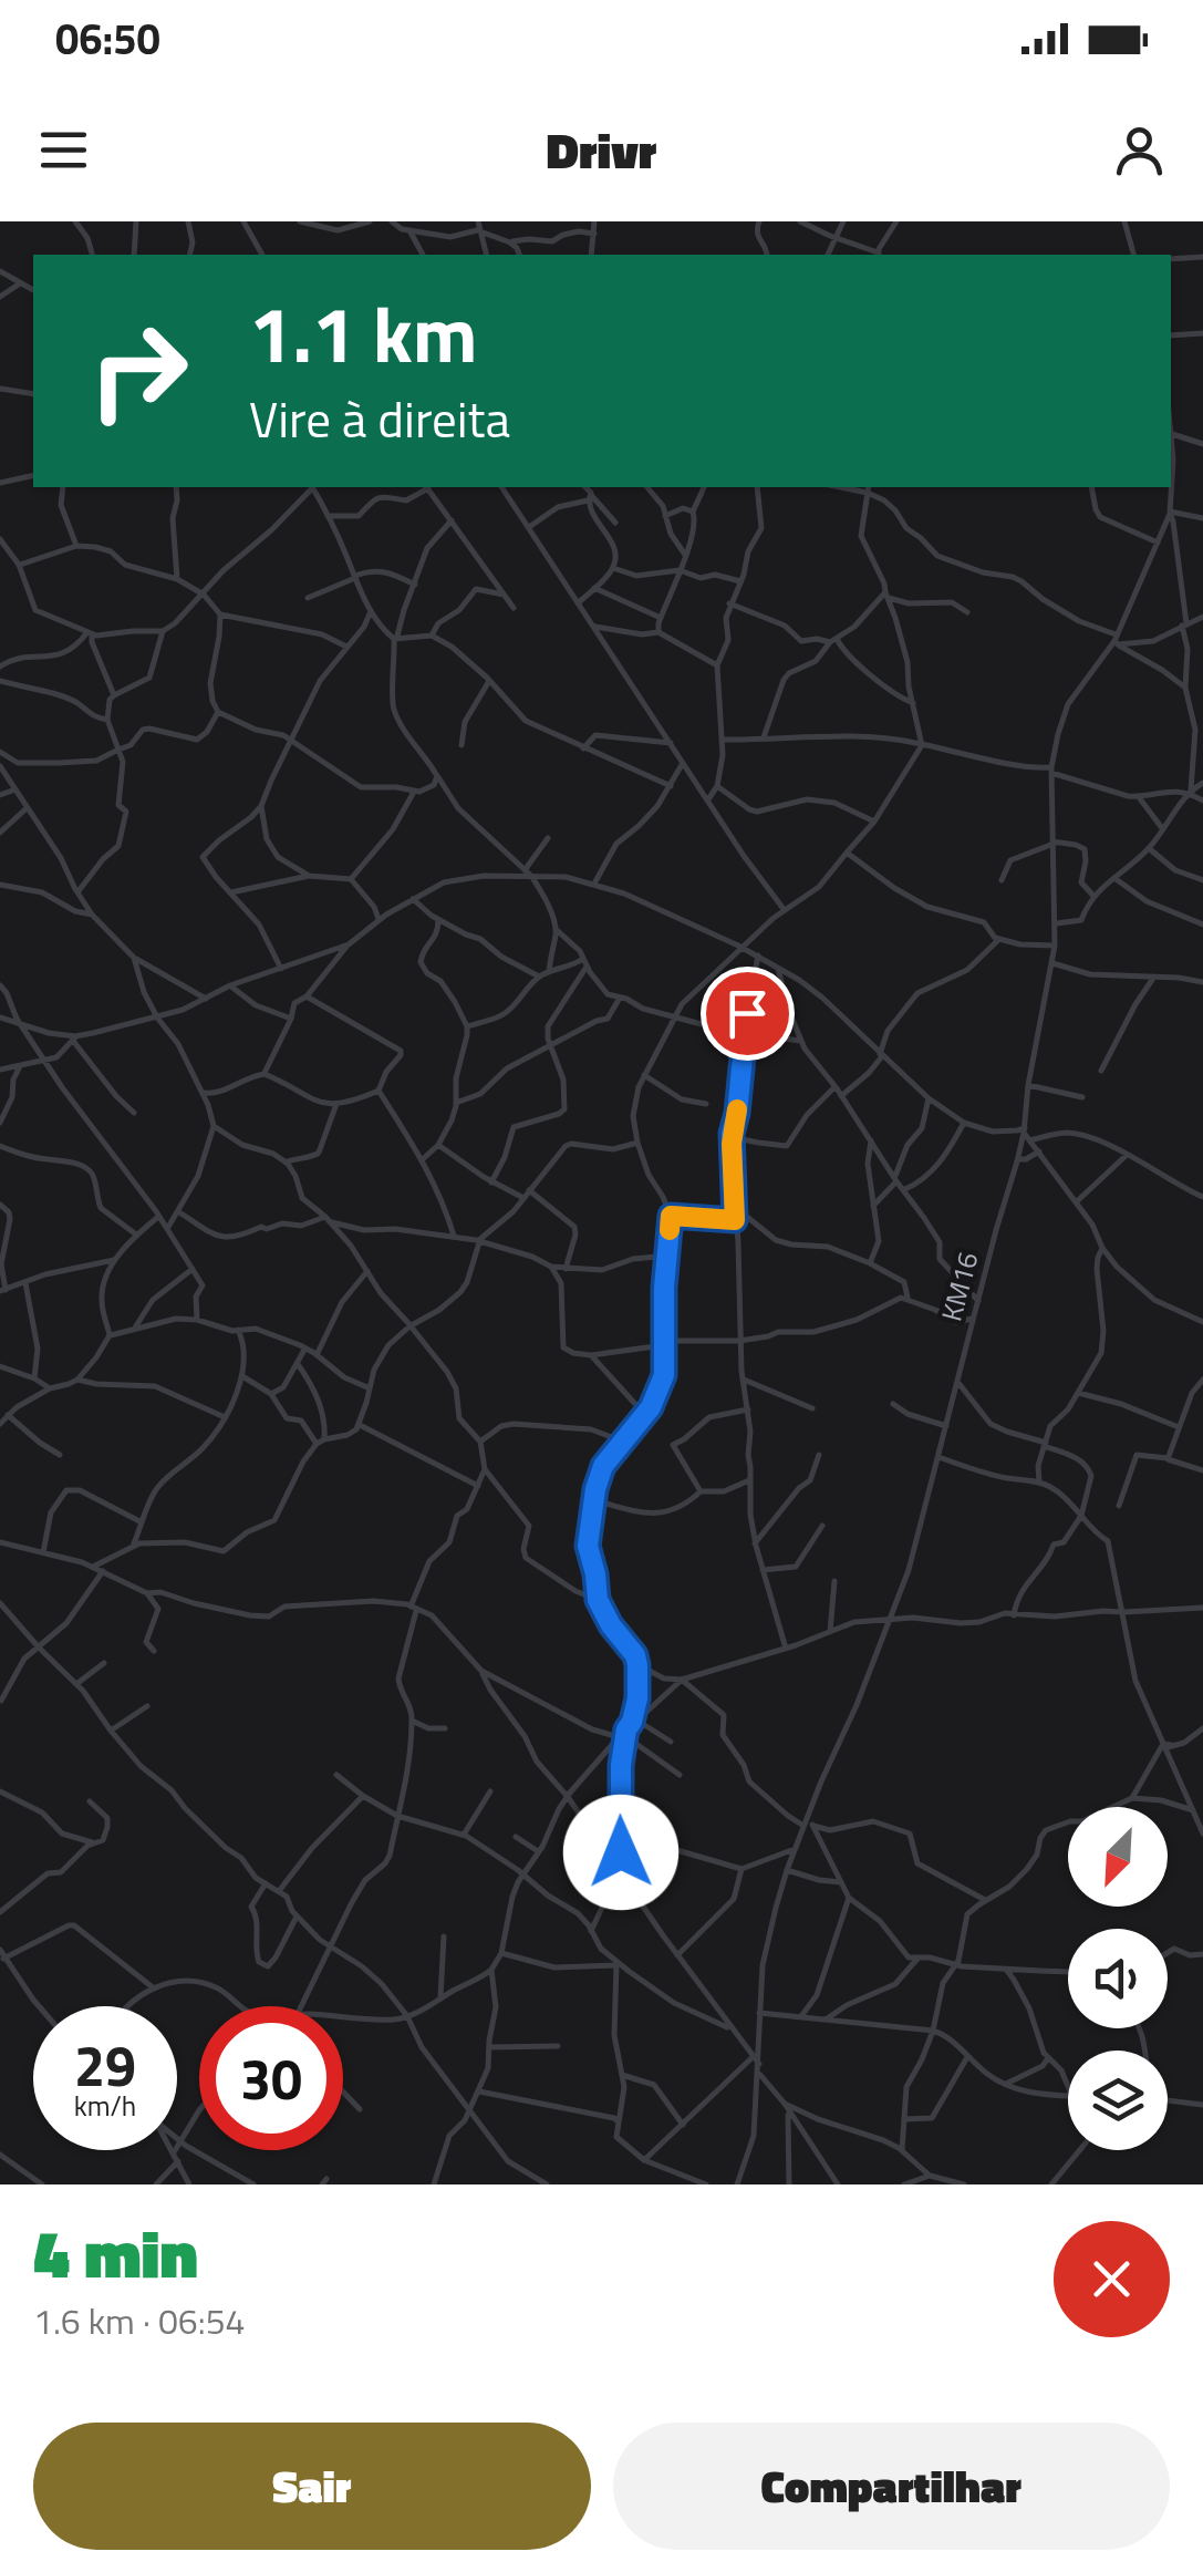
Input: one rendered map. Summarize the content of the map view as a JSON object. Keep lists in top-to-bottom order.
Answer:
{
  "streets": {
    "street": ["KM16"]
  },
  "north": "bottom left",
  "page": {
    "status": "06:50",
    "header": "Drivr",
    "turn": ["1.1 km", "Vire à direita"],
    "speed": "29 km/h",
    "limit": "30",
    "heading": ["4 min", "1.6 km · 06:54"],
    "buttons": ["Sair", "Compartilhar"]
  }
}
